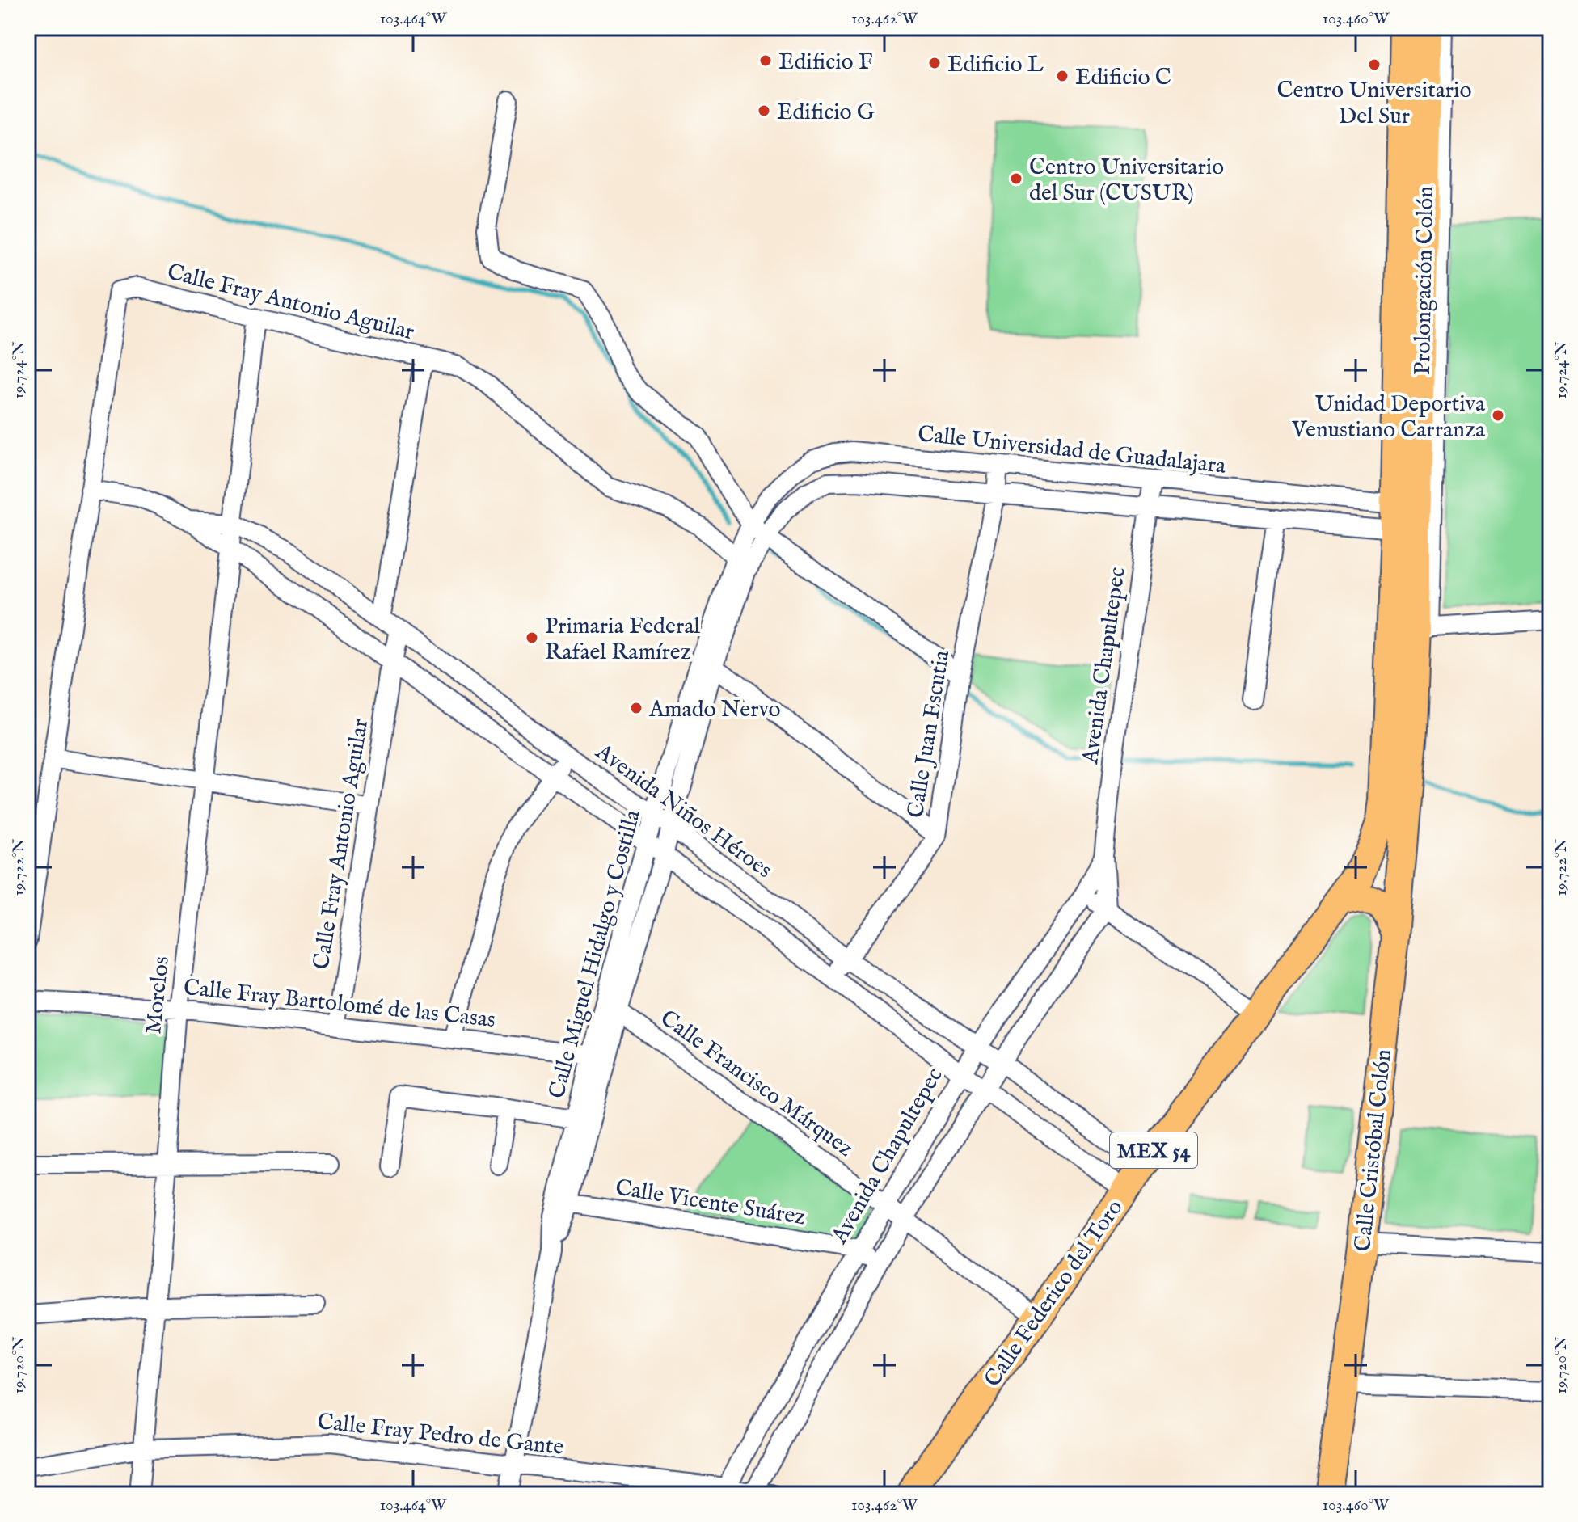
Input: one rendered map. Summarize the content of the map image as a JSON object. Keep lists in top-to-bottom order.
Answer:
{
  "streets": {
    "main road": [
      "Prolongación Colón",
      "MEX 54",
      "Calle Cristóbal Colón",
      "Calle Federico del Toro"
    ],
    "street": [
      "Calle Fray Antonio Aguilar",
      "Calle Universidad de Guadalajara",
      "Avenida Chapultepec",
      "Calle Juan Escutia",
      "Avenida Niños Héroes",
      "Calle Miguel Hidalgo y Costilla",
      "Morelos",
      "Calle Fray Bartolomé de las Casas",
      "Calle Francisco Márquez",
      "Calle Vicente Suárez",
      "Calle Fray Pedro de Gante"
    ]
  },
  "crossings": [
    ["Prolongación Colón", "Calle Universidad de Guadalajara"],
    ["Prolongación Colón", "Calle Cristóbal Colón"],
    ["Prolongación Colón", "Calle Federico del Toro"],
    ["Calle Fray Antonio Aguilar", "Avenida Niños Héroes"],
    ["Calle Fray Antonio Aguilar", "Morelos"],
    ["Calle Fray Antonio Aguilar", "Calle Fray Bartolomé de las Casas"],
    ["Calle Universidad de Guadalajara", "Avenida Chapultepec"],
    ["Calle Universidad de Guadalajara", "Calle Juan Escutia"],
    ["Calle Universidad de Guadalajara", "Calle Miguel Hidalgo y Costilla"],
    ["Avenida Chapultepec", "Avenida Niños Héroes"],
    ["Avenida Chapultepec", "Calle Francisco Márquez"],
    ["Avenida Chapultepec", "Calle Vicente Suárez"],
    ["Avenida Chapultepec", "Calle Fray Pedro de Gante"],
    ["Calle Juan Escutia", "Avenida Niños Héroes"],
    ["Avenida Niños Héroes", "Calle Miguel Hidalgo y Costilla"],
    ["Avenida Niños Héroes", "Morelos"],
    ["Avenida Niños Héroes", "Calle Federico del Toro"],
    ["Calle Miguel Hidalgo y Costilla", "Calle Fray Bartolomé de las Casas"],
    ["Calle Miguel Hidalgo y Costilla", "Calle Francisco Márquez"],
    ["Calle Miguel Hidalgo y Costilla", "Calle Vicente Suárez"],
    ["Calle Miguel Hidalgo y Costilla", "Calle Fray Pedro de Gante"],
    ["Morelos", "Calle Fray Bartolomé de las Casas"],
    ["Morelos", "Calle Fray Pedro de Gante"],
    ["Calle Francisco Márquez", "Calle Federico del Toro"],
    ["Calle Cristóbal Colón", "Calle Federico del Toro"]
  ],
  "places": [
    "Edificio F",
    "Edificio L",
    "Centro Universitario Del Sur",
    "Edificio C",
    "Edificio G",
    "Centro Universitario del Sur (CUSUR)",
    "Unidad Deportiva Venustiano Carranza",
    "Primaria Federal Rafael Ramírez",
    "Amado Nervo"
  ],
  "coordinates": [
    "103.464°W",
    "103.462°W",
    "103.460°W",
    "19.724°N",
    "19.722°N",
    "19.720°N"
  ]
}
